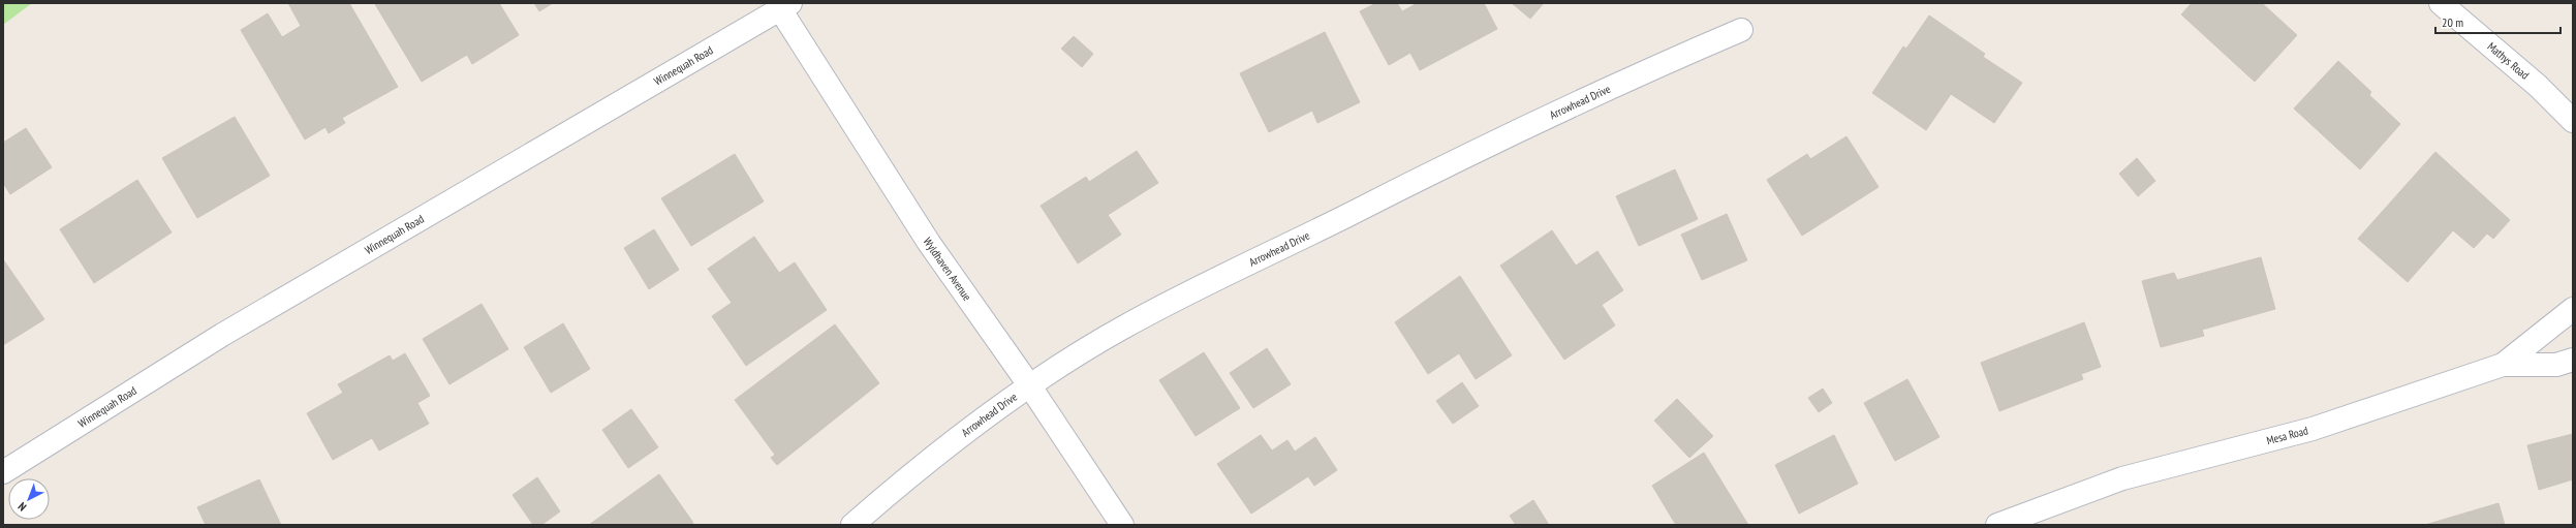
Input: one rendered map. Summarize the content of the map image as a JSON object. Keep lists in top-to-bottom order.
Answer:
{
  "streets": {
    "street": [
      "Mathys Road",
      "Winnequah Road",
      "Arrowhead Drive",
      "Wyldhaven Avenue",
      "Mesa Road"
    ]
  },
  "crossings": [
    ["Winnequah Road", "Wyldhaven Avenue"],
    ["Arrowhead Drive", "Wyldhaven Avenue"]
  ],
  "scale_bar": "20 m",
  "north": "bottom left"
}
